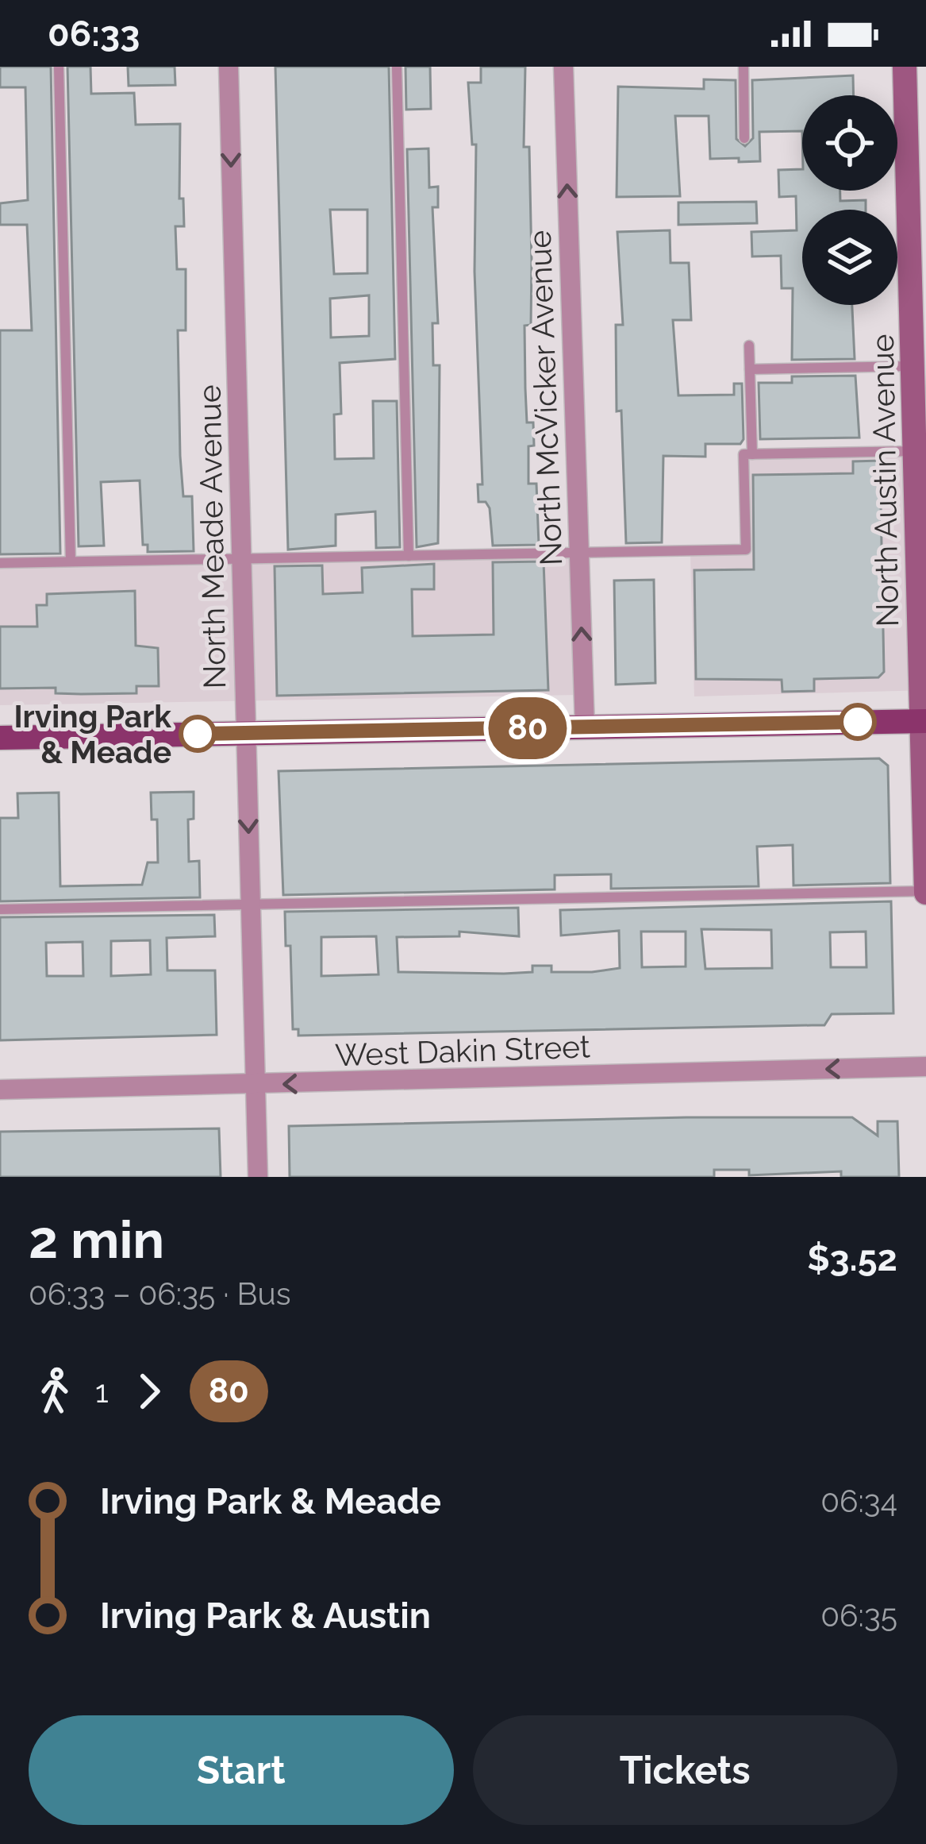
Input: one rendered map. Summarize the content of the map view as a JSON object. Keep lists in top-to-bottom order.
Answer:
{
  "streets": {
    "street": [
      "North McVicker Avenue",
      "North Austin Avenue",
      "North Meade Avenue",
      "West Dakin Street"
    ]
  },
  "crossings": [
    ["North Meade Avenue", "West Dakin Street"]
  ],
  "one_way": ["North McVicker Avenue", "North Meade Avenue", "West Dakin Street"],
  "places": ["Irving Park & Meade"],
  "lines": ["bus line 80"],
  "page": {
    "status": "06:33",
    "on_map": "80",
    "heading": ["2 min", "06:33 – 06:35 · Bus", "$3.52"],
    "legs": ["1", "80"],
    "list": [
      {
        "name": "Irving Park & Meade",
        "value": "06:34"
      },
      {
        "name": "Irving Park & Austin",
        "value": "06:35"
      }
    ],
    "buttons": ["Start", "Tickets"]
  }
}
